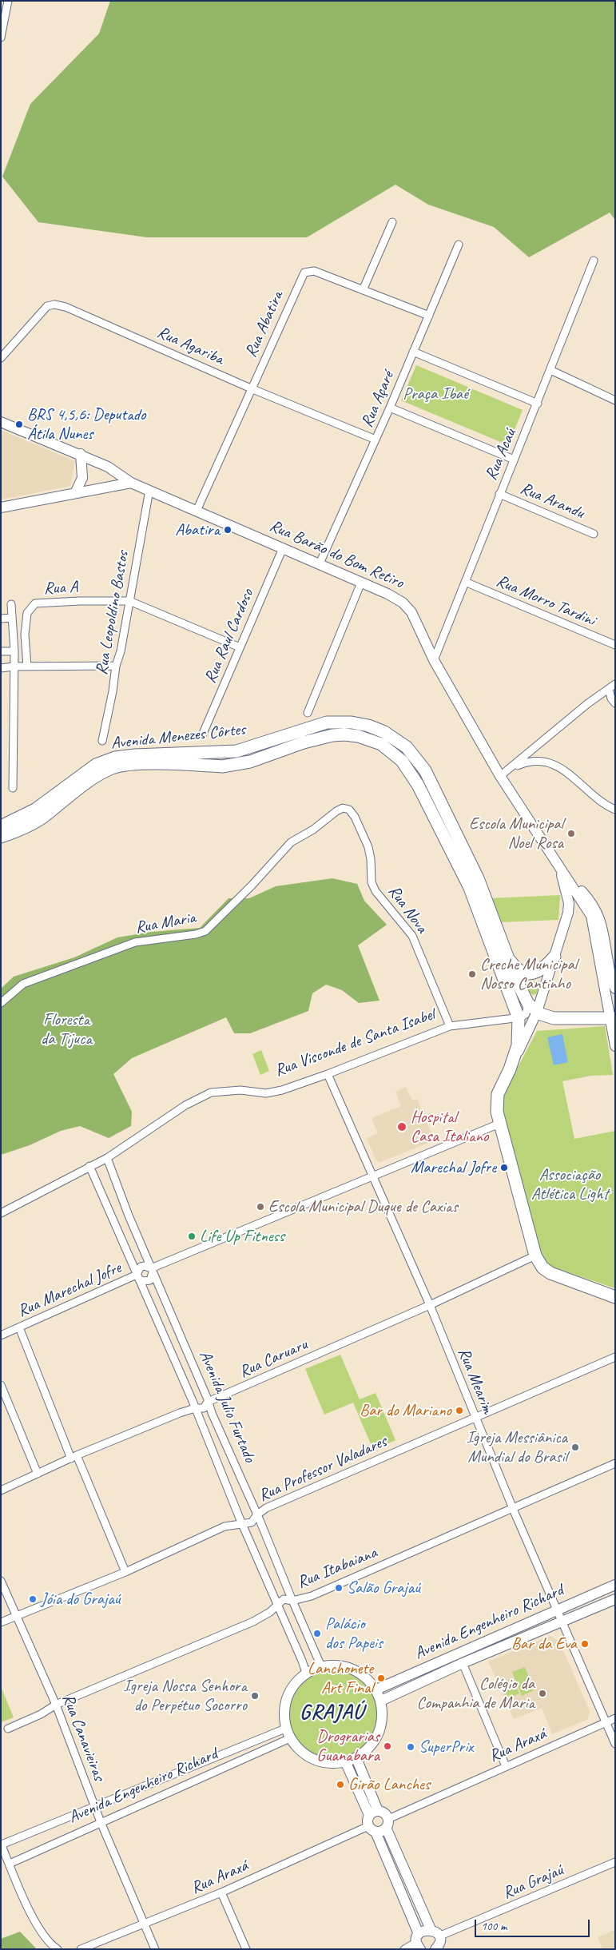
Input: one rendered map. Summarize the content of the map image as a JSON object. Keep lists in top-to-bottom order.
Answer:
{
  "streets": {
    "main road": ["Avenida Menezes Côrtes"],
    "street": [
      "Rua Abatira",
      "Rua Agariba",
      "Rua Açaré",
      "Rua Acaú",
      "Rua Arandu",
      "Rua Barão do Bom Retiro",
      "Rua A",
      "Rua Morro Tardini",
      "Rua Leopoldino Bastos",
      "Rua Raul Cardoso",
      "Rua Nova",
      "Rua Maria",
      "Rua Visconde de Santa Isabel",
      "Rua Marechal Jofre",
      "Rua Caruaru",
      "Rua Mearim",
      "Avenida Julio Furtado",
      "Rua Professor Valadares",
      "Rua Itabaiana",
      "Avenida Engenheiro Richard",
      "Rua Canavieiras",
      "Rua Araxá",
      "Rua Grajaú"
    ]
  },
  "crossings": [
    ["Rua Abatira", "Rua Agariba"],
    ["Rua Abatira", "Rua Açaré"],
    ["Rua Abatira", "Rua Barão do Bom Retiro"],
    ["Rua Agariba", "Rua Açaré"],
    ["Rua Açaré", "Rua Barão do Bom Retiro"],
    ["Rua Acaú", "Rua Arandu"],
    ["Rua Acaú", "Rua Barão do Bom Retiro"],
    ["Rua Acaú", "Rua Morro Tardini"],
    ["Rua Barão do Bom Retiro", "Rua Leopoldino Bastos"],
    ["Rua Barão do Bom Retiro", "Rua Raul Cardoso"],
    ["Rua A", "Rua Leopoldino Bastos"],
    ["Avenida Menezes Côrtes", "Rua Visconde de Santa Isabel"],
    ["Avenida Menezes Côrtes", "Rua Marechal Jofre"],
    ["Avenida Menezes Côrtes", "Rua Caruaru"],
    ["Rua Nova", "Rua Maria"],
    ["Rua Nova", "Rua Visconde de Santa Isabel"],
    ["Rua Visconde de Santa Isabel", "Rua Mearim"],
    ["Rua Visconde de Santa Isabel", "Avenida Julio Furtado"],
    ["Rua Marechal Jofre", "Rua Mearim"],
    ["Rua Marechal Jofre", "Avenida Julio Furtado"],
    ["Rua Caruaru", "Rua Mearim"],
    ["Rua Caruaru", "Avenida Julio Furtado"],
    ["Rua Mearim", "Rua Professor Valadares"],
    ["Rua Mearim", "Rua Itabaiana"],
    ["Rua Mearim", "Avenida Engenheiro Richard"],
    ["Rua Mearim", "Rua Araxá"],
    ["Avenida Julio Furtado", "Rua Professor Valadares"],
    ["Avenida Julio Furtado", "Rua Itabaiana"],
    ["Avenida Julio Furtado", "Avenida Engenheiro Richard"],
    ["Rua Professor Valadares", "Rua Canavieiras"],
    ["Rua Itabaiana", "Rua Canavieiras"],
    ["Avenida Engenheiro Richard", "Rua Canavieiras"],
    ["Rua Canavieiras", "Rua Araxá"]
  ],
  "districts": ["GRAJAÚ"],
  "parks": ["Praça Ibaé", "Floresta da Tijuca", "Associação Atlética Light"],
  "places": [
    "BRS 4,5,6: Deputado Átila Nunes",
    "Abatira",
    "Escola Municipal Noel Rosa",
    "Creche Municipal Nosso Cantinho",
    "Hospital Casa Italiano",
    "Marechal Jofre",
    "Escola Municipal Duque de Caxias",
    "Life Up Fitness",
    "Bar do Mariano",
    "Igreja Messiânica Mundial do Brasil",
    "Salão Grajaú",
    "Jóia do Grajaú",
    "Palácio dos Papeis",
    "Bar da Eva",
    "Lanchonete Art Final",
    "Colégio da Companhia de Maria",
    "Igreja Nossa Senhora do Perpétuo Socorro",
    "Drograrias Guanabara",
    "SuperPrix",
    "Girão Lanches"
  ],
  "scale_bar": "100 m"
}
